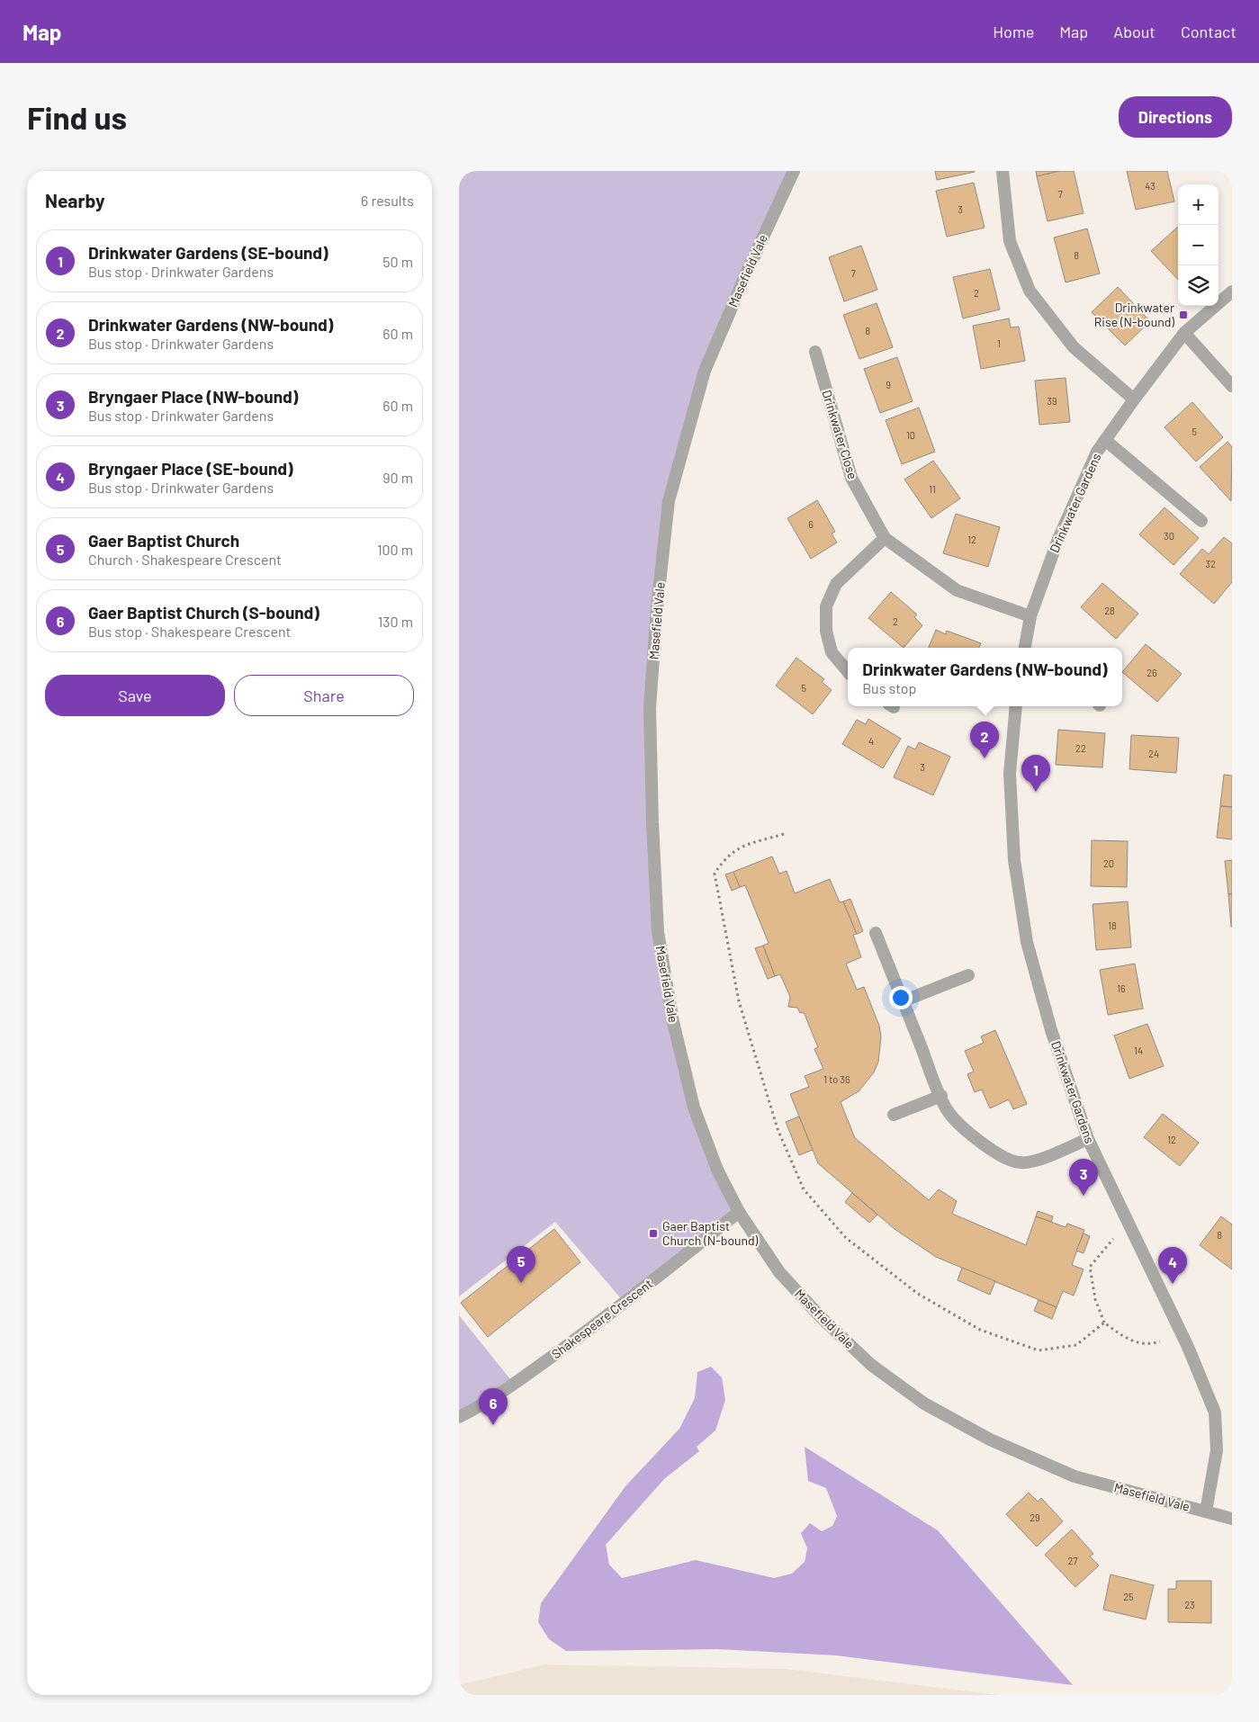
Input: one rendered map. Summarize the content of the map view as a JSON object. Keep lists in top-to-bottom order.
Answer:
{
  "streets": {
    "street": [
      "Masefield Vale",
      "Drinkwater Close",
      "Drinkwater Gardens",
      "Shakespeare Crescent"
    ]
  },
  "crossings": [
    ["Masefield Vale", "Drinkwater Gardens"],
    ["Masefield Vale", "Shakespeare Crescent"],
    ["Drinkwater Close", "Drinkwater Gardens"]
  ],
  "places": {
    "transit": ["Drinkwater Rise (N-bound)", "Gaer Baptist Church (N-bound)"]
  },
  "house_numbers": [
    "43",
    "7",
    "3",
    "8",
    "7",
    "2",
    "8",
    "1",
    "9",
    "39",
    "5",
    "10",
    "11",
    "6",
    "30",
    "12",
    "32",
    "28",
    "2",
    "26",
    "5",
    "4",
    "22",
    "24",
    "3",
    "20",
    "18",
    "16",
    "14",
    "1 to 36",
    "12",
    "8",
    "29",
    "27",
    "25",
    "23"
  ],
  "page": {
    "header": "Map",
    "nav": [
      "Home",
      "Map",
      "About",
      "Contact"
    ],
    "buttons": [
      "Directions",
      ["Save", "Share"]
    ],
    "title": "Find us",
    "heading": ["Nearby", "6 results"],
    "map_buttons": ["+", "−"],
    "list": [
      {
        "mark": "1",
        "name": "Drinkwater Gardens (SE-bound)",
        "note": "Bus stop · Drinkwater Gardens",
        "value": "50 m"
      },
      {
        "mark": "2",
        "name": "Drinkwater Gardens (NW-bound)",
        "note": "Bus stop · Drinkwater Gardens",
        "value": "60 m"
      },
      {
        "mark": "3",
        "name": "Bryngaer Place (NW-bound)",
        "note": "Bus stop · Drinkwater Gardens",
        "value": "60 m"
      },
      {
        "mark": "4",
        "name": "Bryngaer Place (SE-bound)",
        "note": "Bus stop · Drinkwater Gardens",
        "value": "90 m"
      },
      {
        "mark": "5",
        "name": "Gaer Baptist Church",
        "note": "Church · Shakespeare Crescent",
        "value": "100 m"
      },
      {
        "mark": "6",
        "name": "Gaer Baptist Church (S-bound)",
        "note": "Bus stop · Shakespeare Crescent",
        "value": "130 m"
      }
    ],
    "popup": ["Drinkwater Gardens (NW-bound)", "Bus stop"],
    "pins": [
      "2",
      "1",
      "3",
      "5",
      "4",
      "6"
    ]
  }
}
